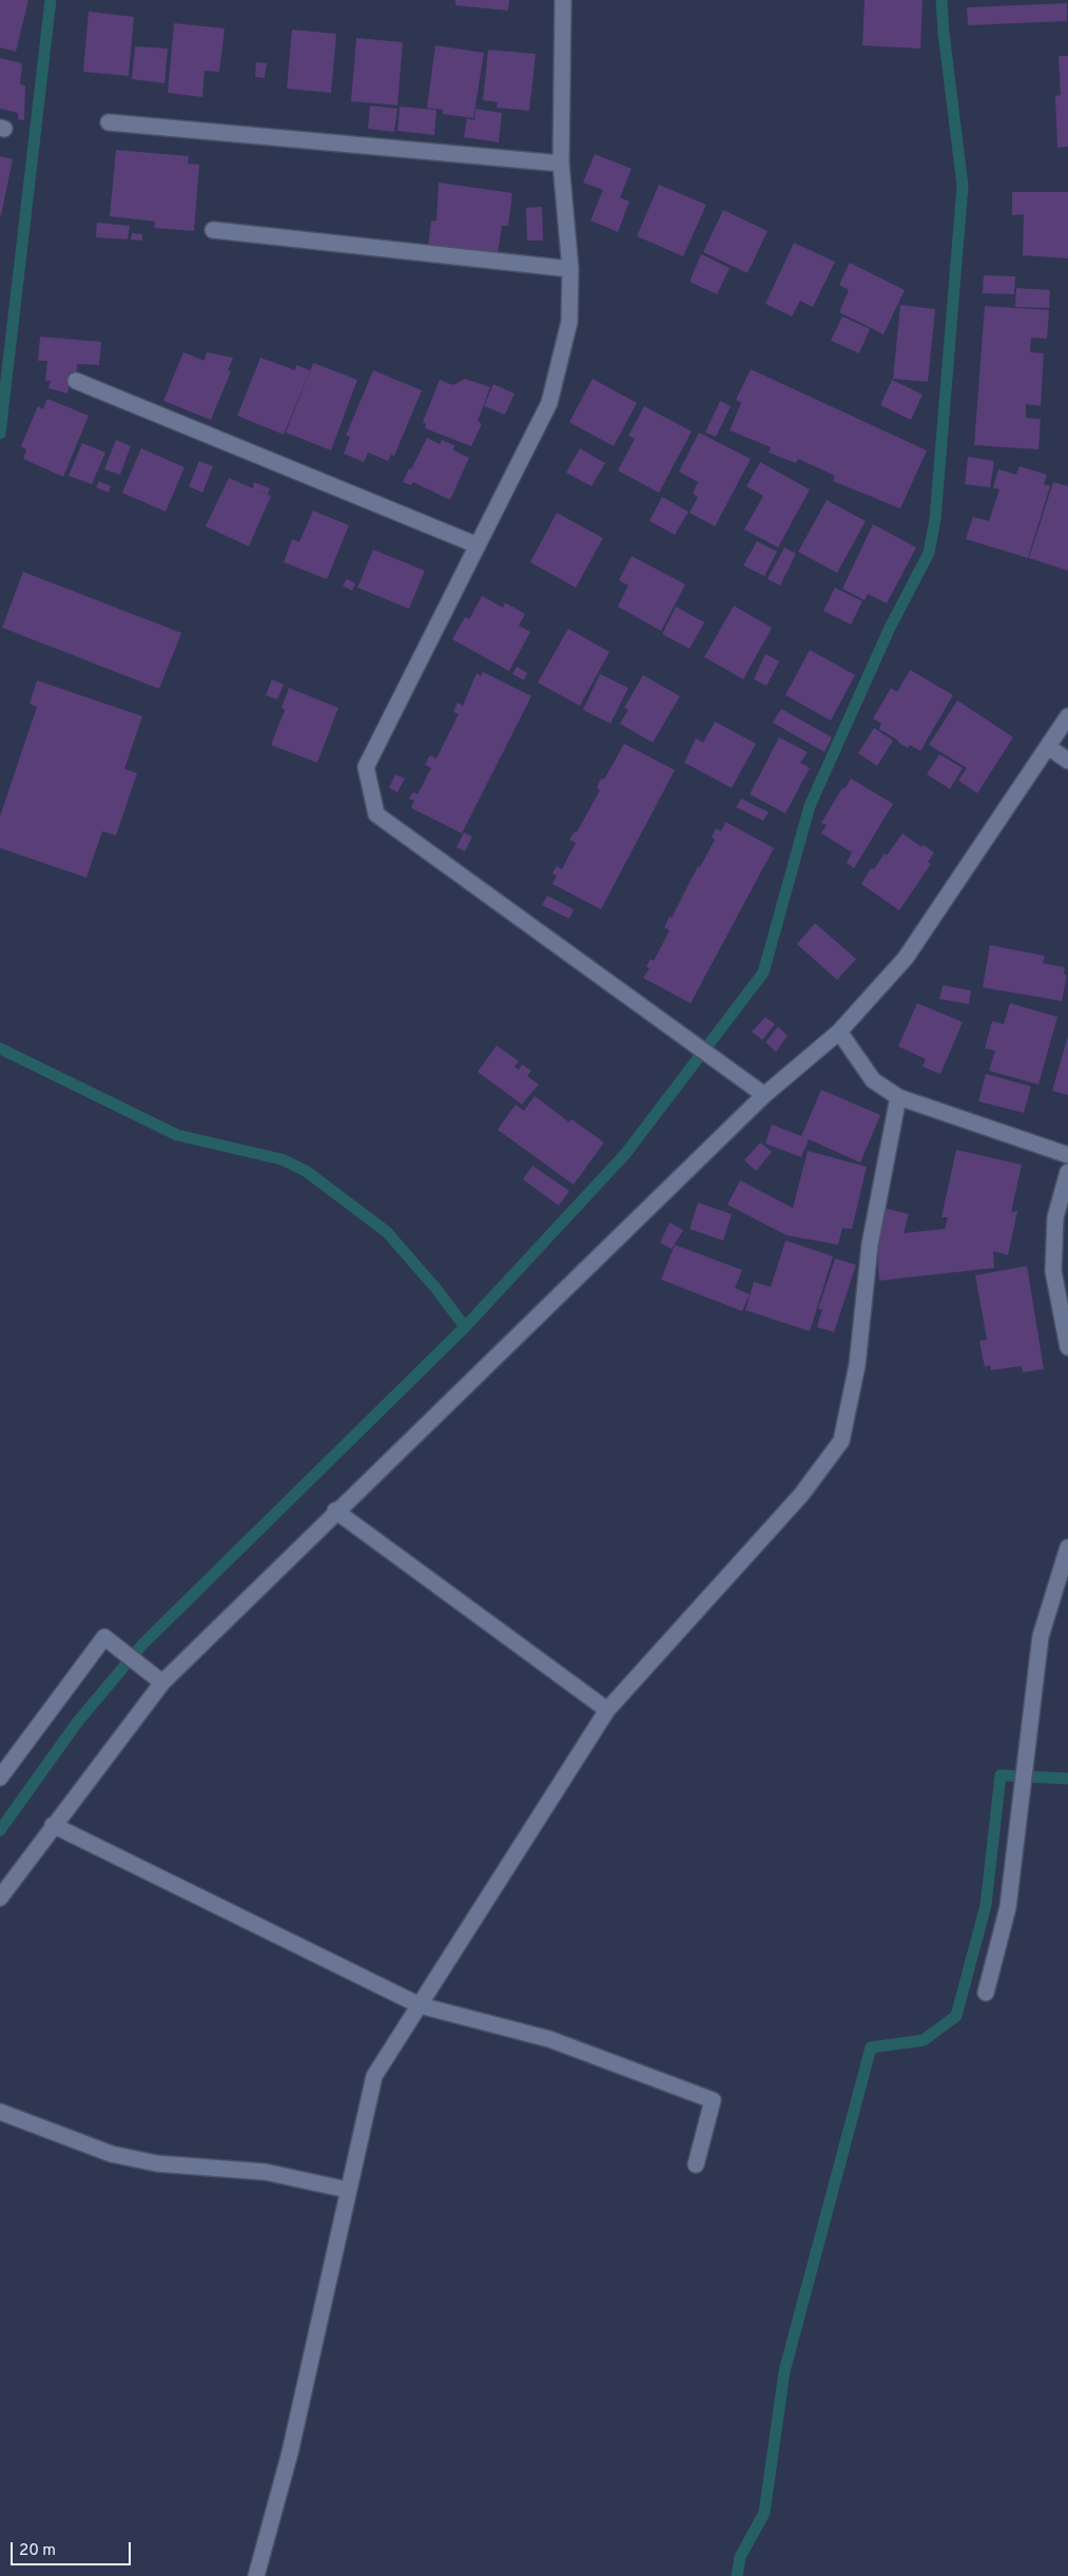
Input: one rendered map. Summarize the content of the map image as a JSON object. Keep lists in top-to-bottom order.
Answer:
{
  "scale_bar": "20 m"
}
